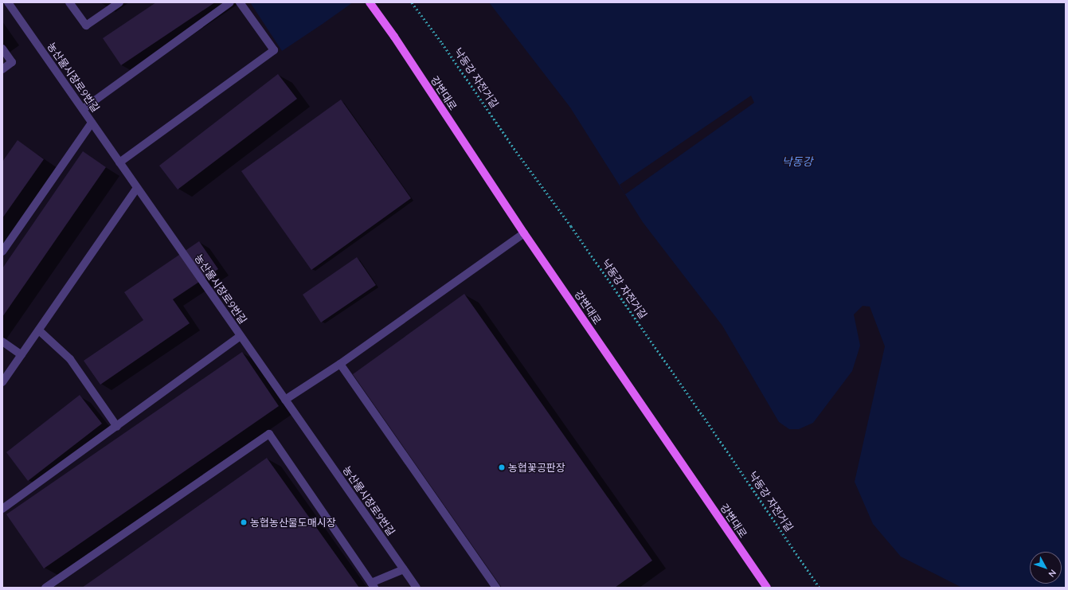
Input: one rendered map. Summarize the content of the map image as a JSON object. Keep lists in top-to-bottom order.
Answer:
{
  "streets": {
    "main road": ["강변대로"],
    "street": ["농산물시장로9번길"],
    "path": ["낙동강 자전거길"]
  },
  "water": ["낙동강"],
  "places": ["농협꽃공판장", "농협농산물도매시장"],
  "north": "bottom right"
}
